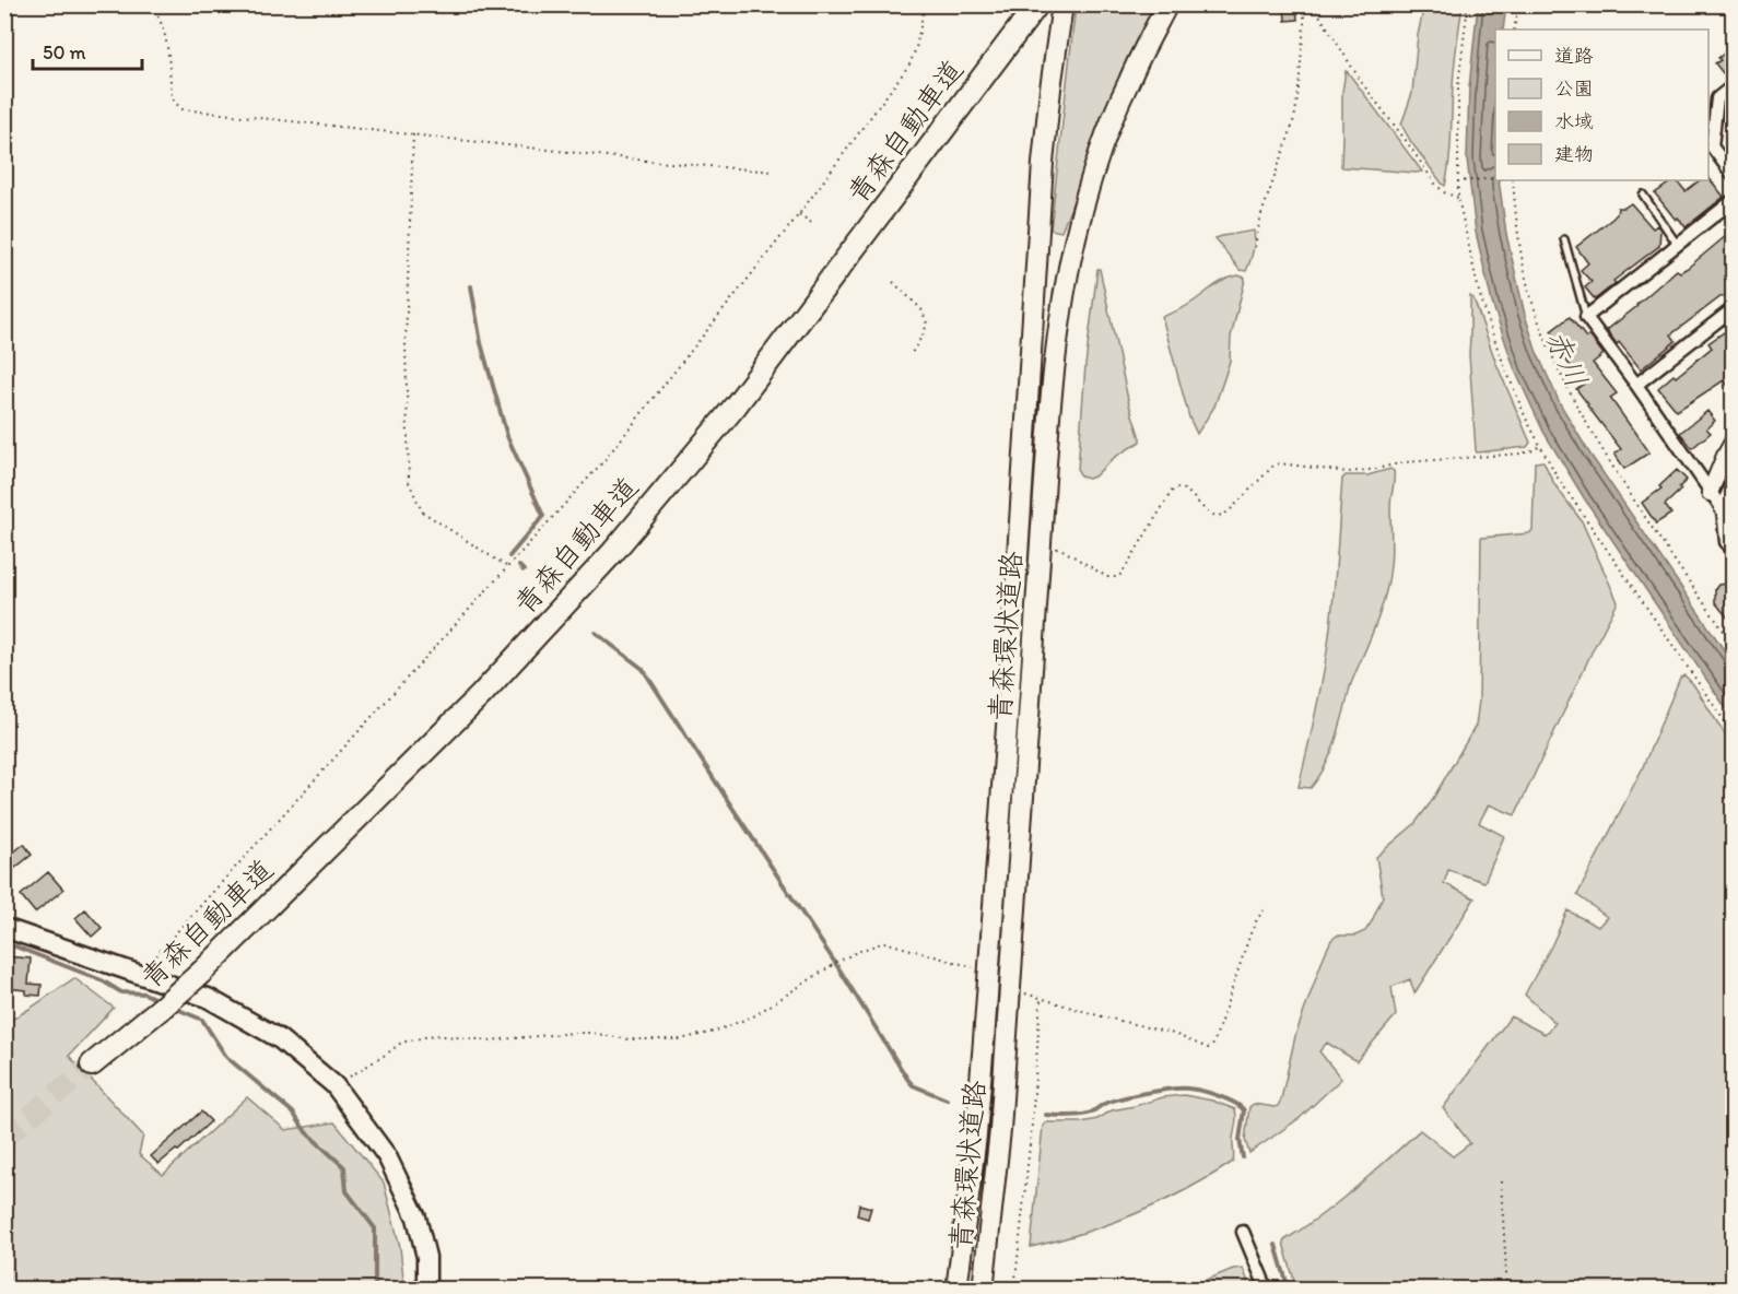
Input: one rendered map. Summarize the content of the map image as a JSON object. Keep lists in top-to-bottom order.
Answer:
{
  "streets": {
    "highway": ["青森自動車道", "青森環状道路"]
  },
  "water": ["赤川"],
  "legend": [
    "道路",
    "公園",
    "水域",
    "建物"
  ],
  "scale_bar": "50 m"
}
